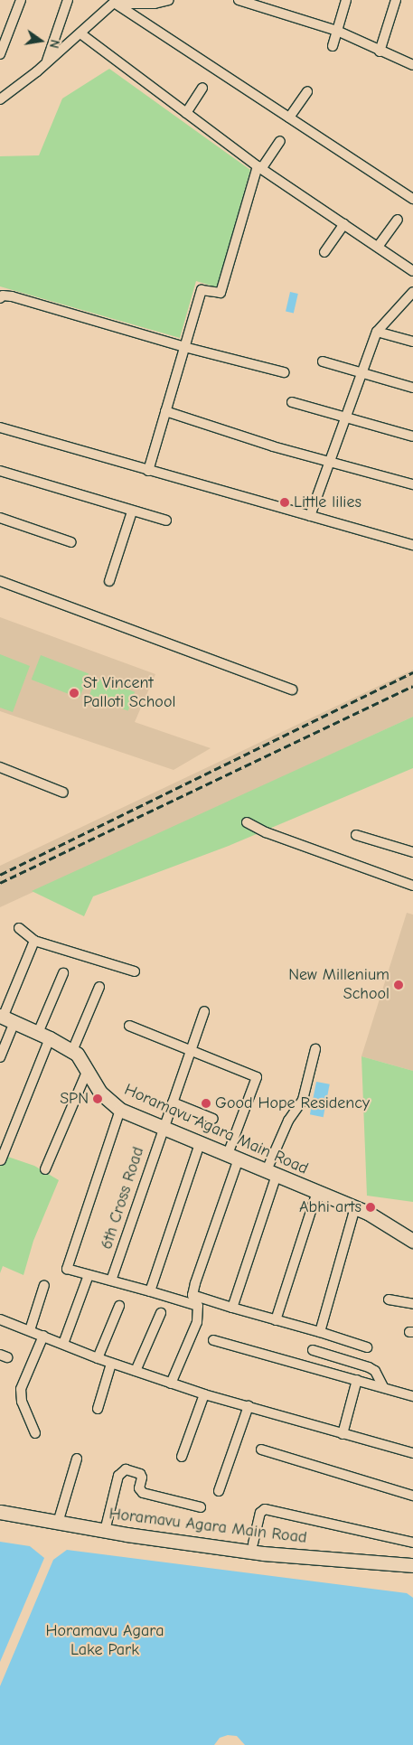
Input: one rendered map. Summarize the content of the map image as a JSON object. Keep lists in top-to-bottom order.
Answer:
{
  "streets": {
    "street": ["Horamavu Agara Main Road", "6th Cross Road"]
  },
  "crossings": [
    ["Horamavu Agara Main Road", "6th Cross Road"]
  ],
  "parks": ["Horamavu Agara Lake Park"],
  "places": [
    "Little lilies",
    "St Vincent Palloti School",
    "New Millenium School",
    "SPN",
    "Good Hope Residency",
    "Abhi arts"
  ],
  "north": "right"
}
